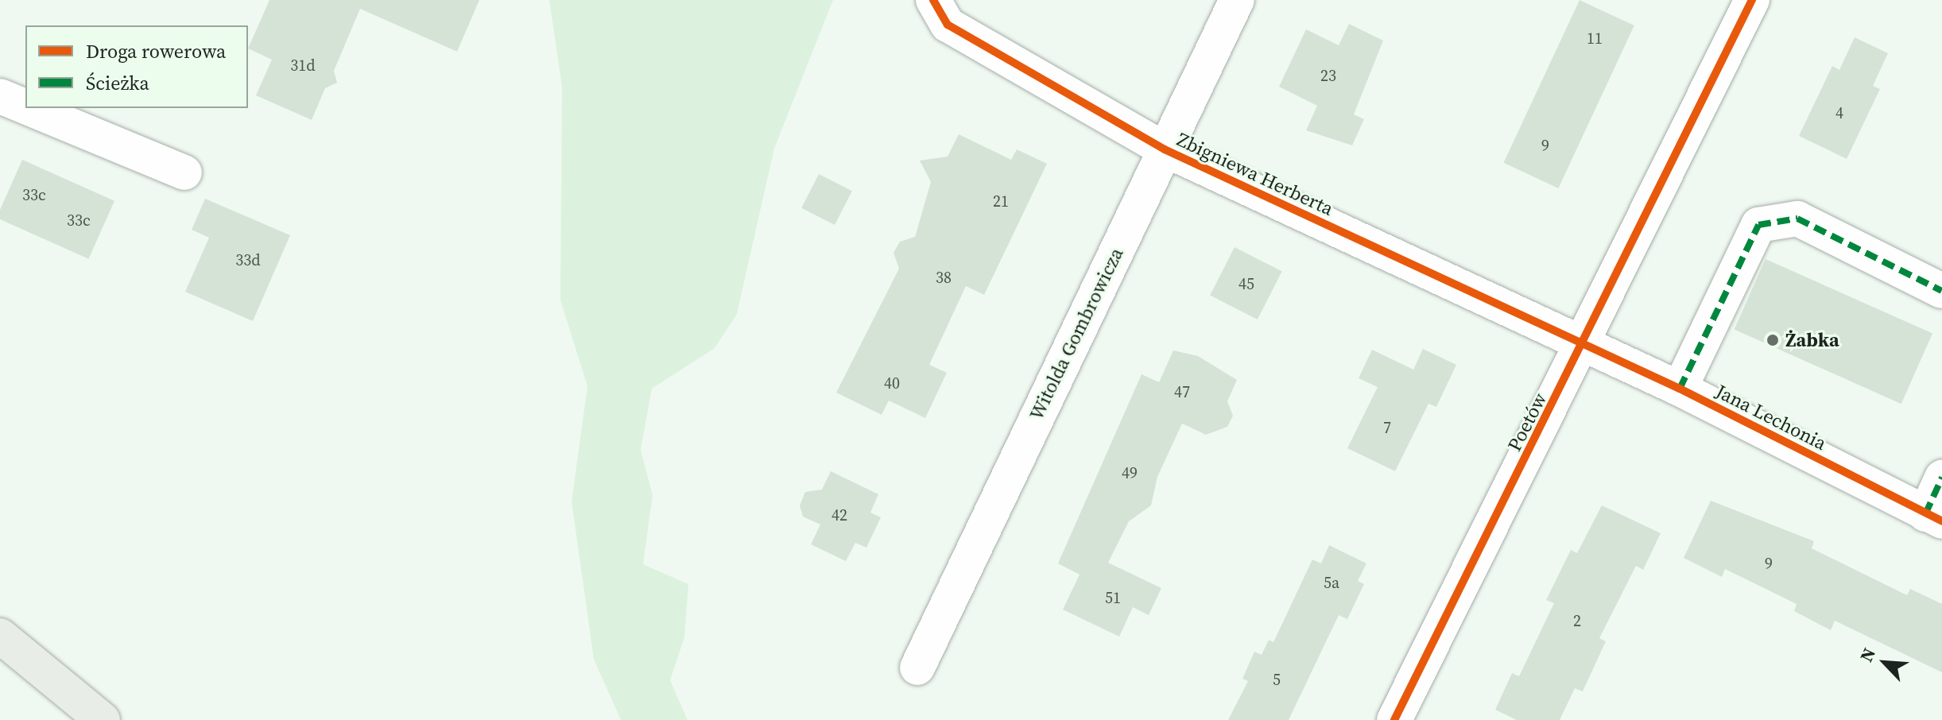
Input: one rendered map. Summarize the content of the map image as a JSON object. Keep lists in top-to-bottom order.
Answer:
{
  "streets": {
    "street": [
      "Zbigniewa Herberta",
      "Witolda Gombrowicza",
      "Jana Lechonia",
      "Poetów"
    ]
  },
  "crossings": [
    ["Zbigniewa Herberta", "Witolda Gombrowicza"],
    ["Zbigniewa Herberta", "Jana Lechonia"],
    ["Zbigniewa Herberta", "Poetów"],
    ["Jana Lechonia", "Poetów"]
  ],
  "places": ["Żabka"],
  "house_numbers": [
    "11",
    "31d",
    "23",
    "4",
    "9",
    "33c",
    "21",
    "33c",
    "33d",
    "38",
    "45",
    "40",
    "47",
    "7",
    "49",
    "42",
    "9",
    "5a",
    "51",
    "2",
    "5"
  ],
  "legend": ["Droga rowerowa", "Ścieżka"],
  "north": "top left"
}
